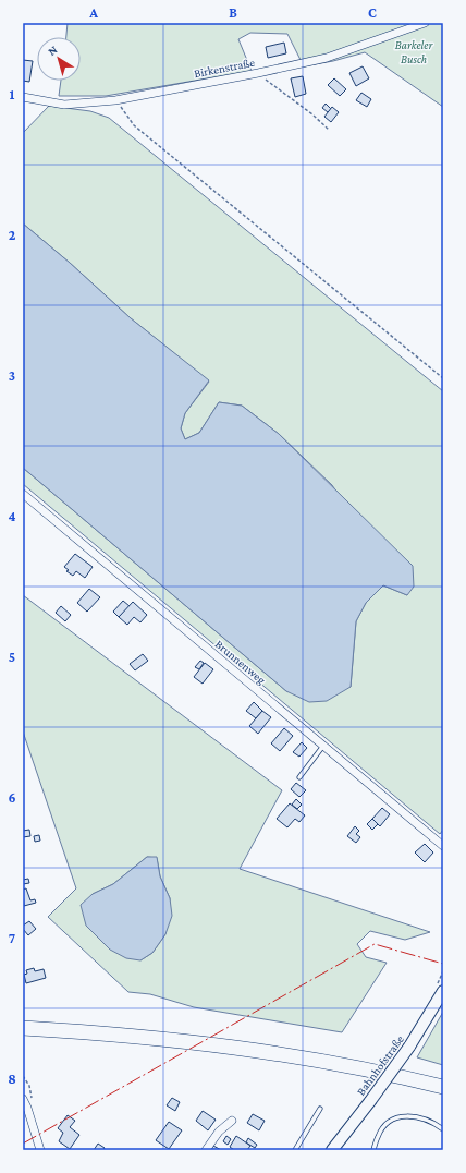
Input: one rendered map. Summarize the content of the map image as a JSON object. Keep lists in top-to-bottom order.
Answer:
{
  "streets": {
    "street": ["Birkenstraße", "Brunnenweg", "Bahnhofstraße"]
  },
  "parks": ["Barkeler Busch"],
  "north": "top left",
  "grid": {
    "columns": ["A", "B", "C"],
    "rows": [
      "1",
      "2",
      "3",
      "4",
      "5",
      "6",
      "7",
      "8"
    ]
  }
}
